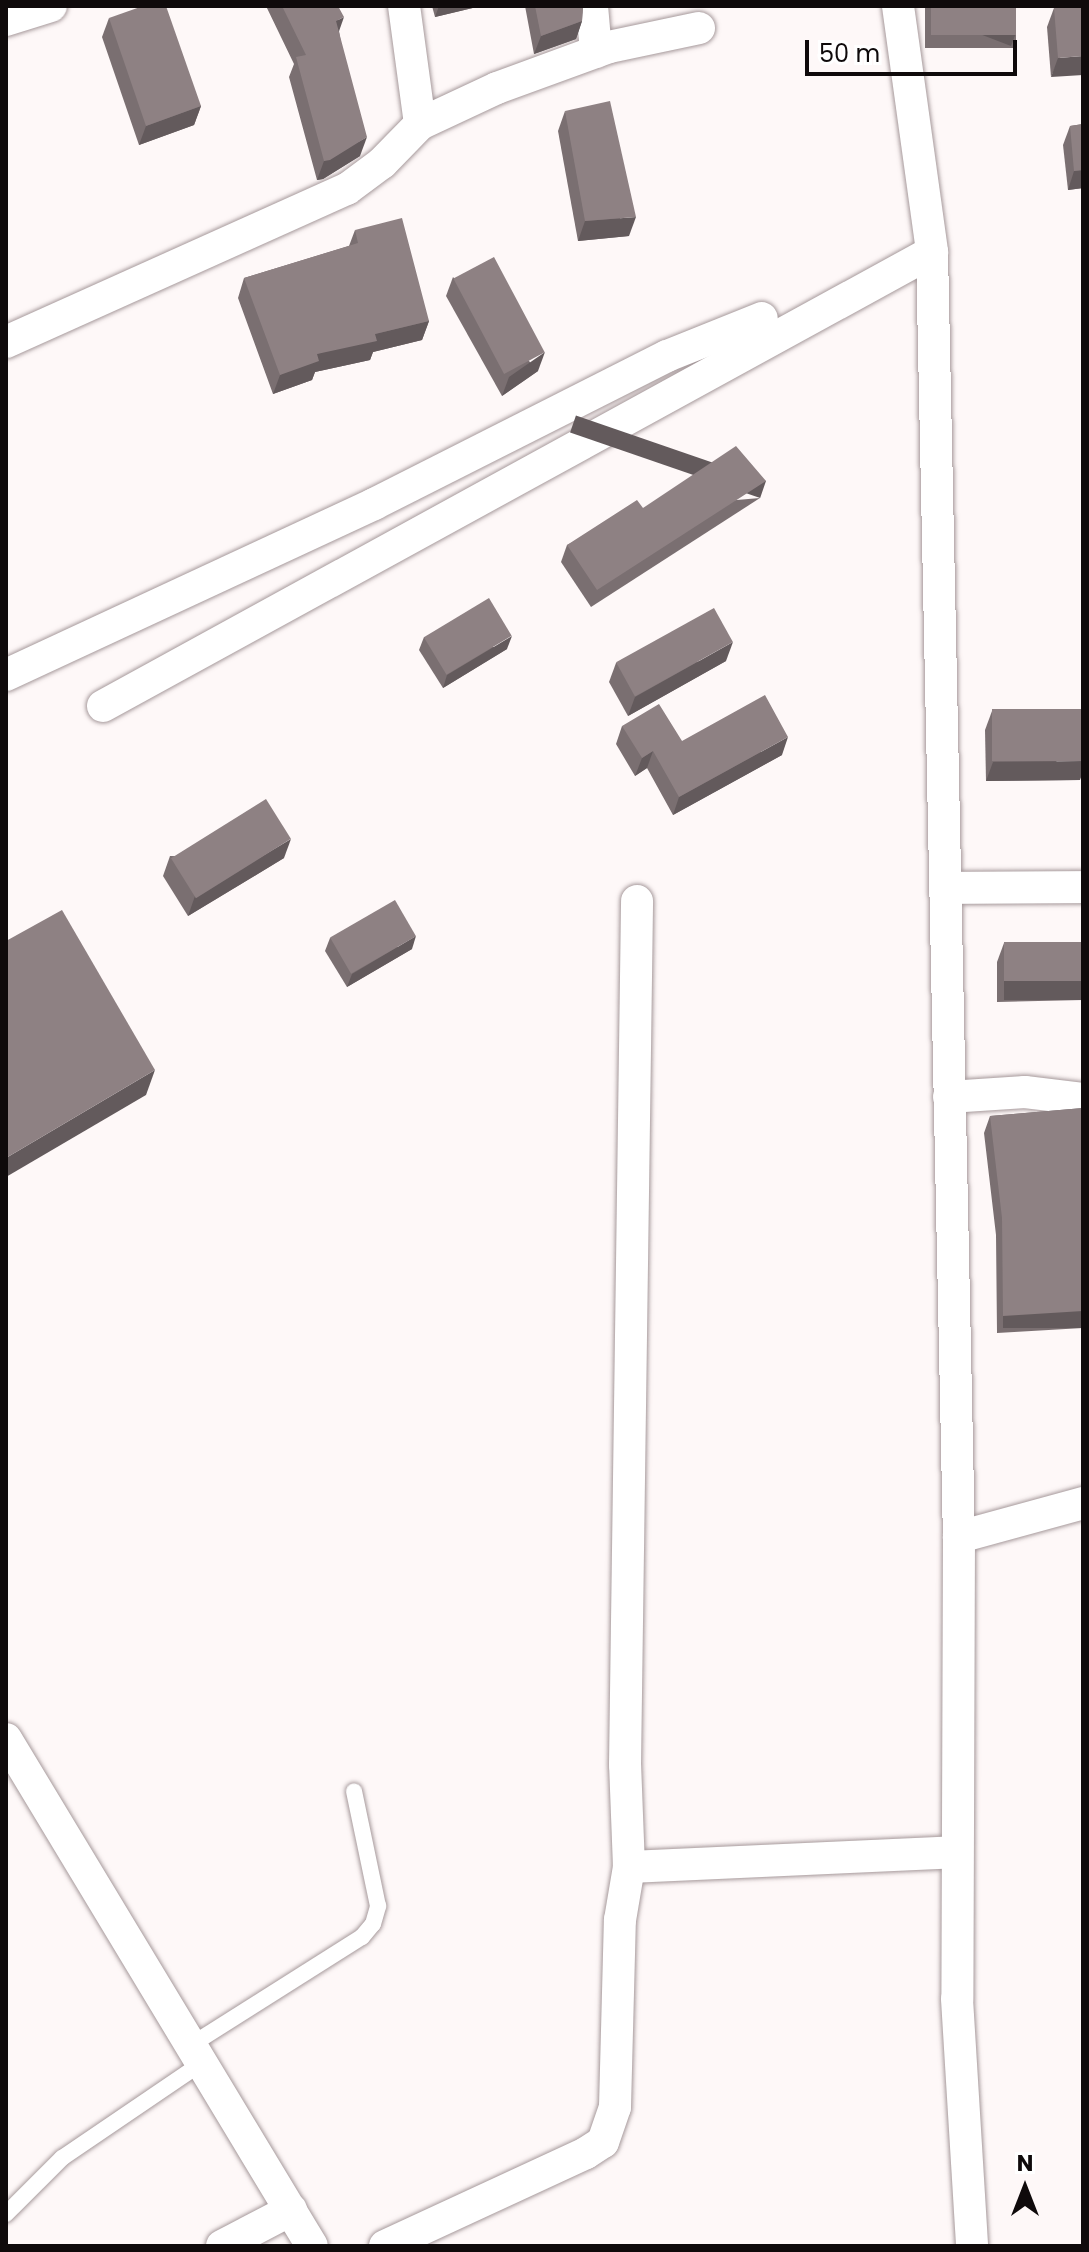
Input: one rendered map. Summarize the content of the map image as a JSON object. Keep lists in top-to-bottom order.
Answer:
{
  "scale_bar": "50 m",
  "north": "top"
}
